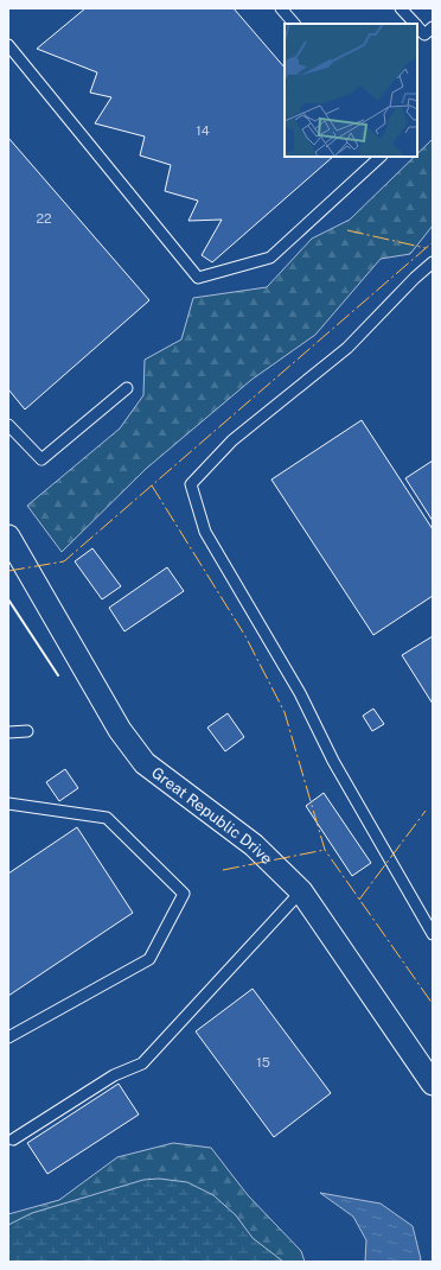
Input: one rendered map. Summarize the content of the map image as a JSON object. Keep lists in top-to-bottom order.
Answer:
{
  "streets": {
    "street": ["Great Republic Drive"]
  },
  "house_numbers": ["14", "22", "15"]
}
